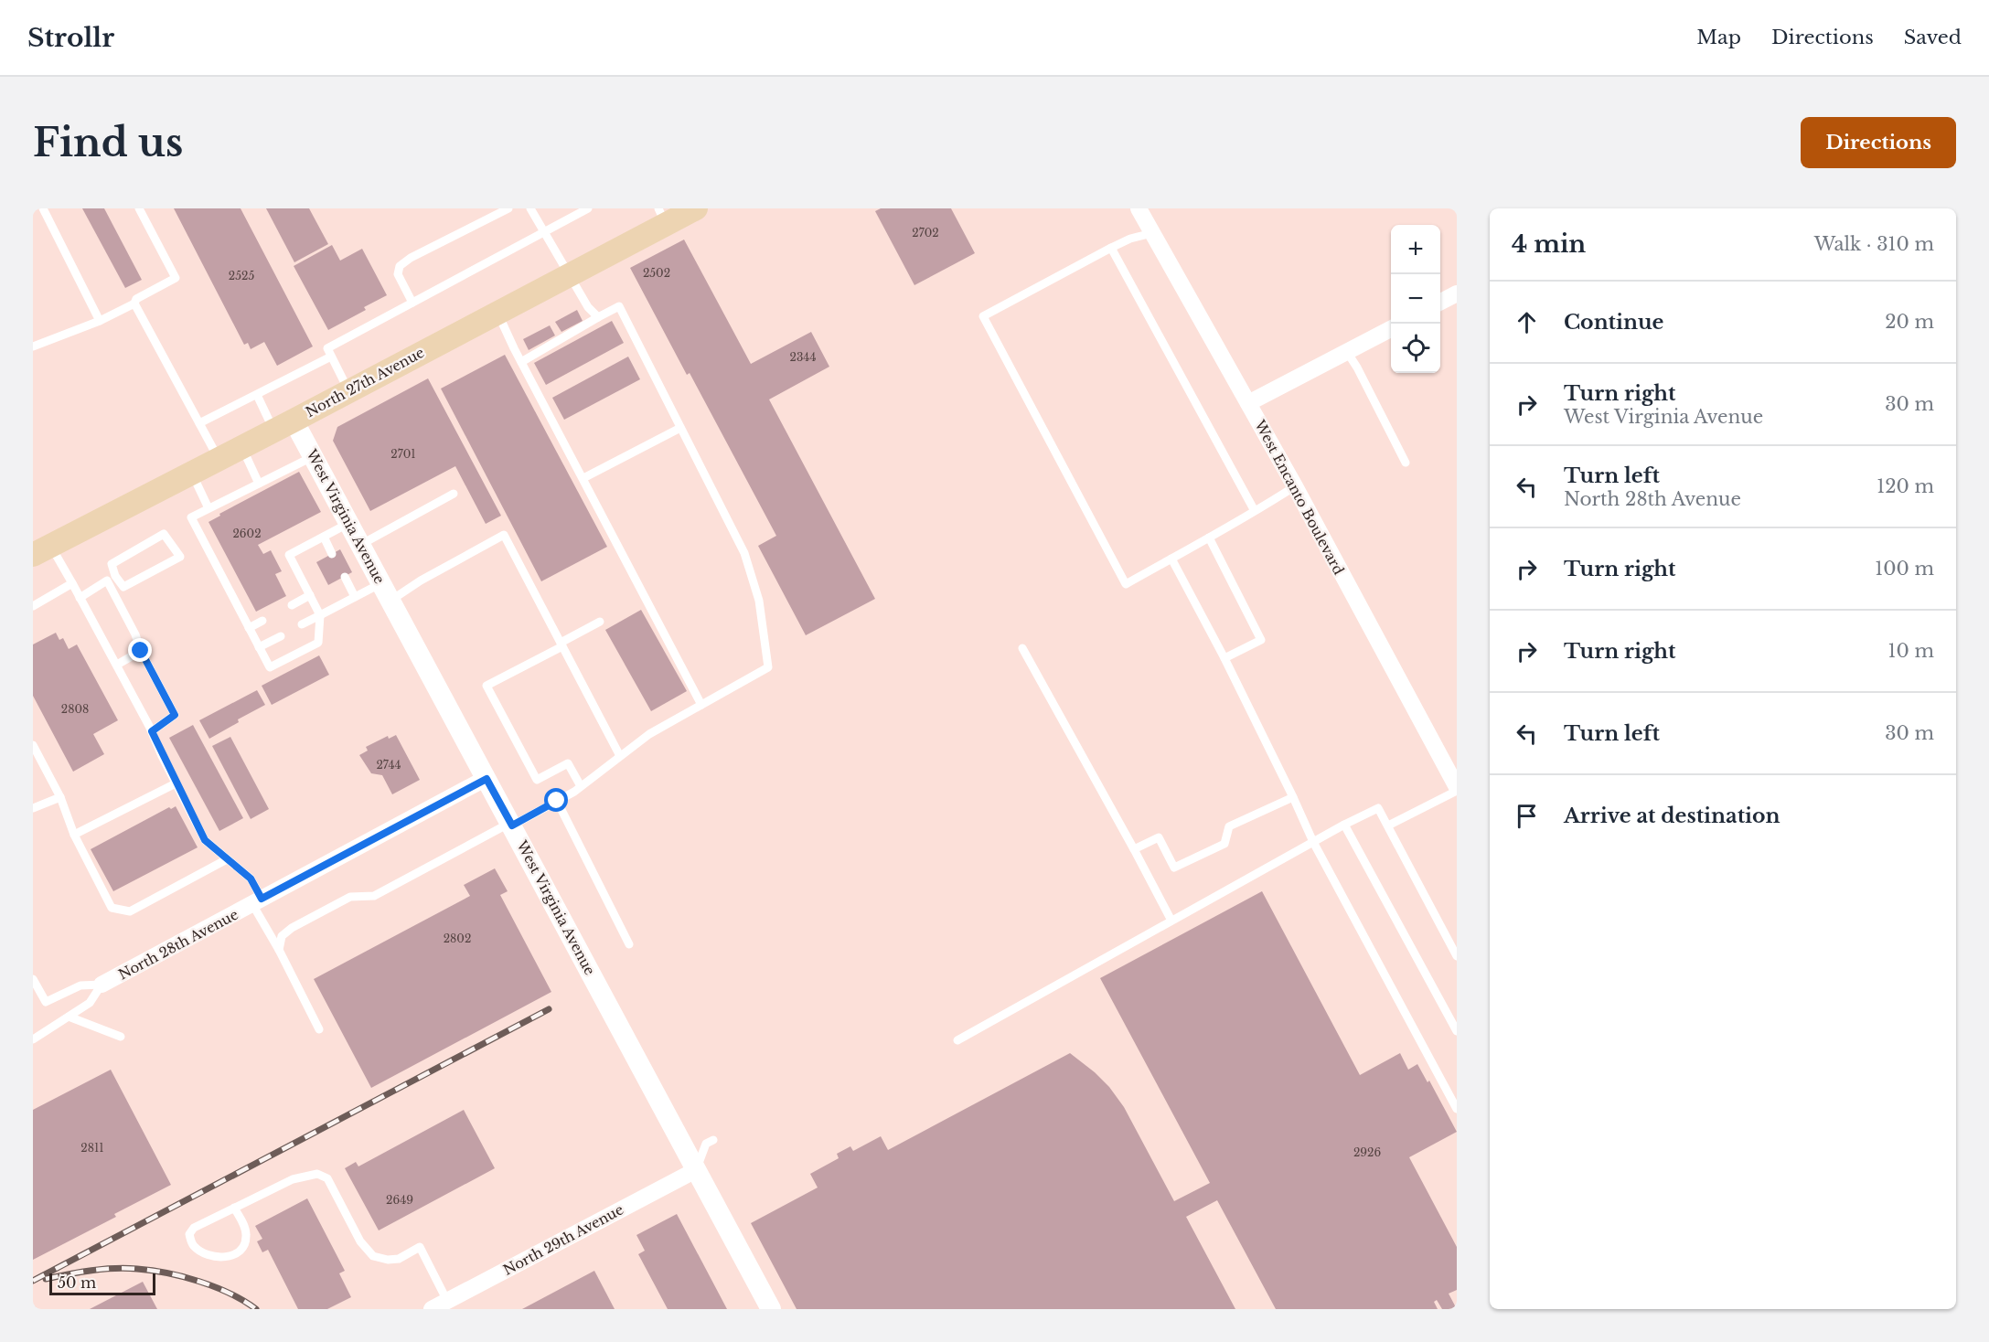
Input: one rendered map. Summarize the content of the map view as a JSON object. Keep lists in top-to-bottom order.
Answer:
{
  "streets": {
    "main road": ["North 27th Avenue"],
    "street": [
      "West Encanto Boulevard",
      "West Virginia Avenue",
      "North 28th Avenue",
      "North 29th Avenue"
    ]
  },
  "crossings": [
    ["North 27th Avenue", "West Virginia Avenue"],
    ["West Virginia Avenue", "North 28th Avenue"],
    ["West Virginia Avenue", "North 29th Avenue"]
  ],
  "house_numbers": [
    "2702",
    "2502",
    "2525",
    "2344",
    "2701",
    "2602",
    "2808",
    "2744",
    "2802",
    "2811",
    "2926",
    "2649"
  ],
  "scale_bar": "50 m",
  "page": {
    "header": "Strollr",
    "nav": ["Map", "Directions", "Saved"],
    "buttons": "Directions",
    "title": "Find us",
    "heading": ["4 min", "Walk · 310 m"],
    "map_buttons": ["+", "−"],
    "list": [
      ["Continue", "20 m"],
      ["Turn right", "West Virginia Avenue", "30 m"],
      ["Turn left", "North 28th Avenue", "120 m"],
      ["Turn right", "100 m"],
      ["Turn right", "10 m"],
      ["Turn left", "30 m"],
      "Arrive at destination"
    ],
    "scale": "50 m"
  }
}
